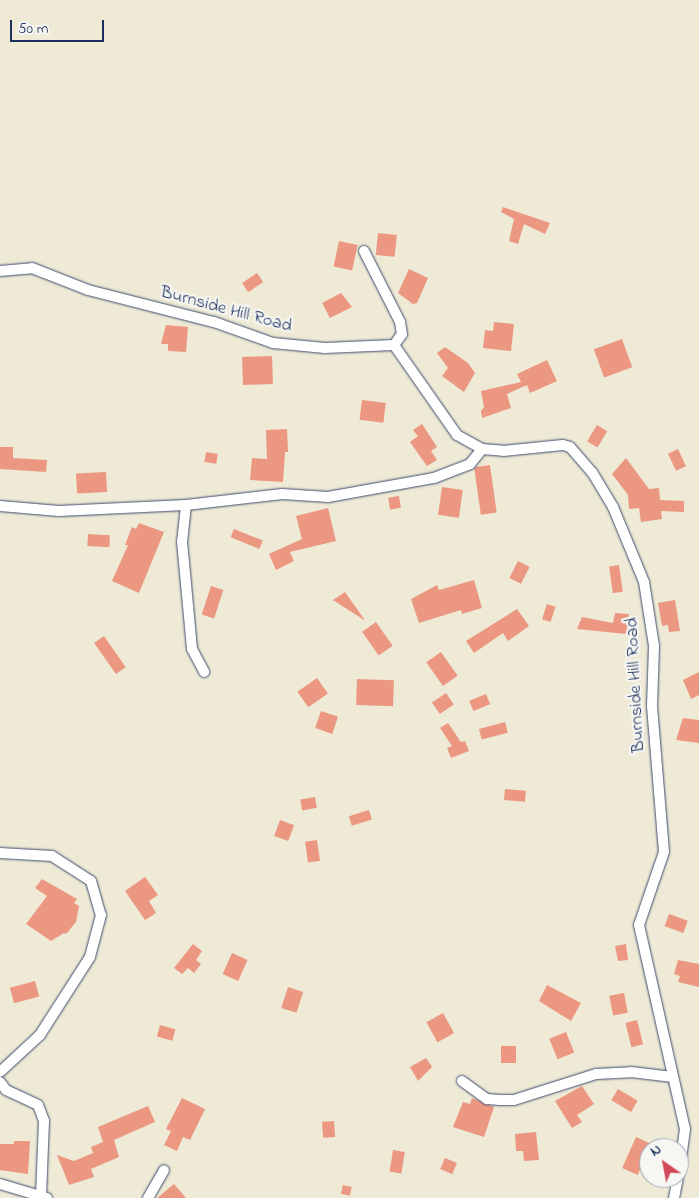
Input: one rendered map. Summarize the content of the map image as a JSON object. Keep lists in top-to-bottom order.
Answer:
{
  "streets": {
    "street": ["Burnside Hill Road"]
  },
  "scale_bar": "50 m",
  "north": "top left"
}
